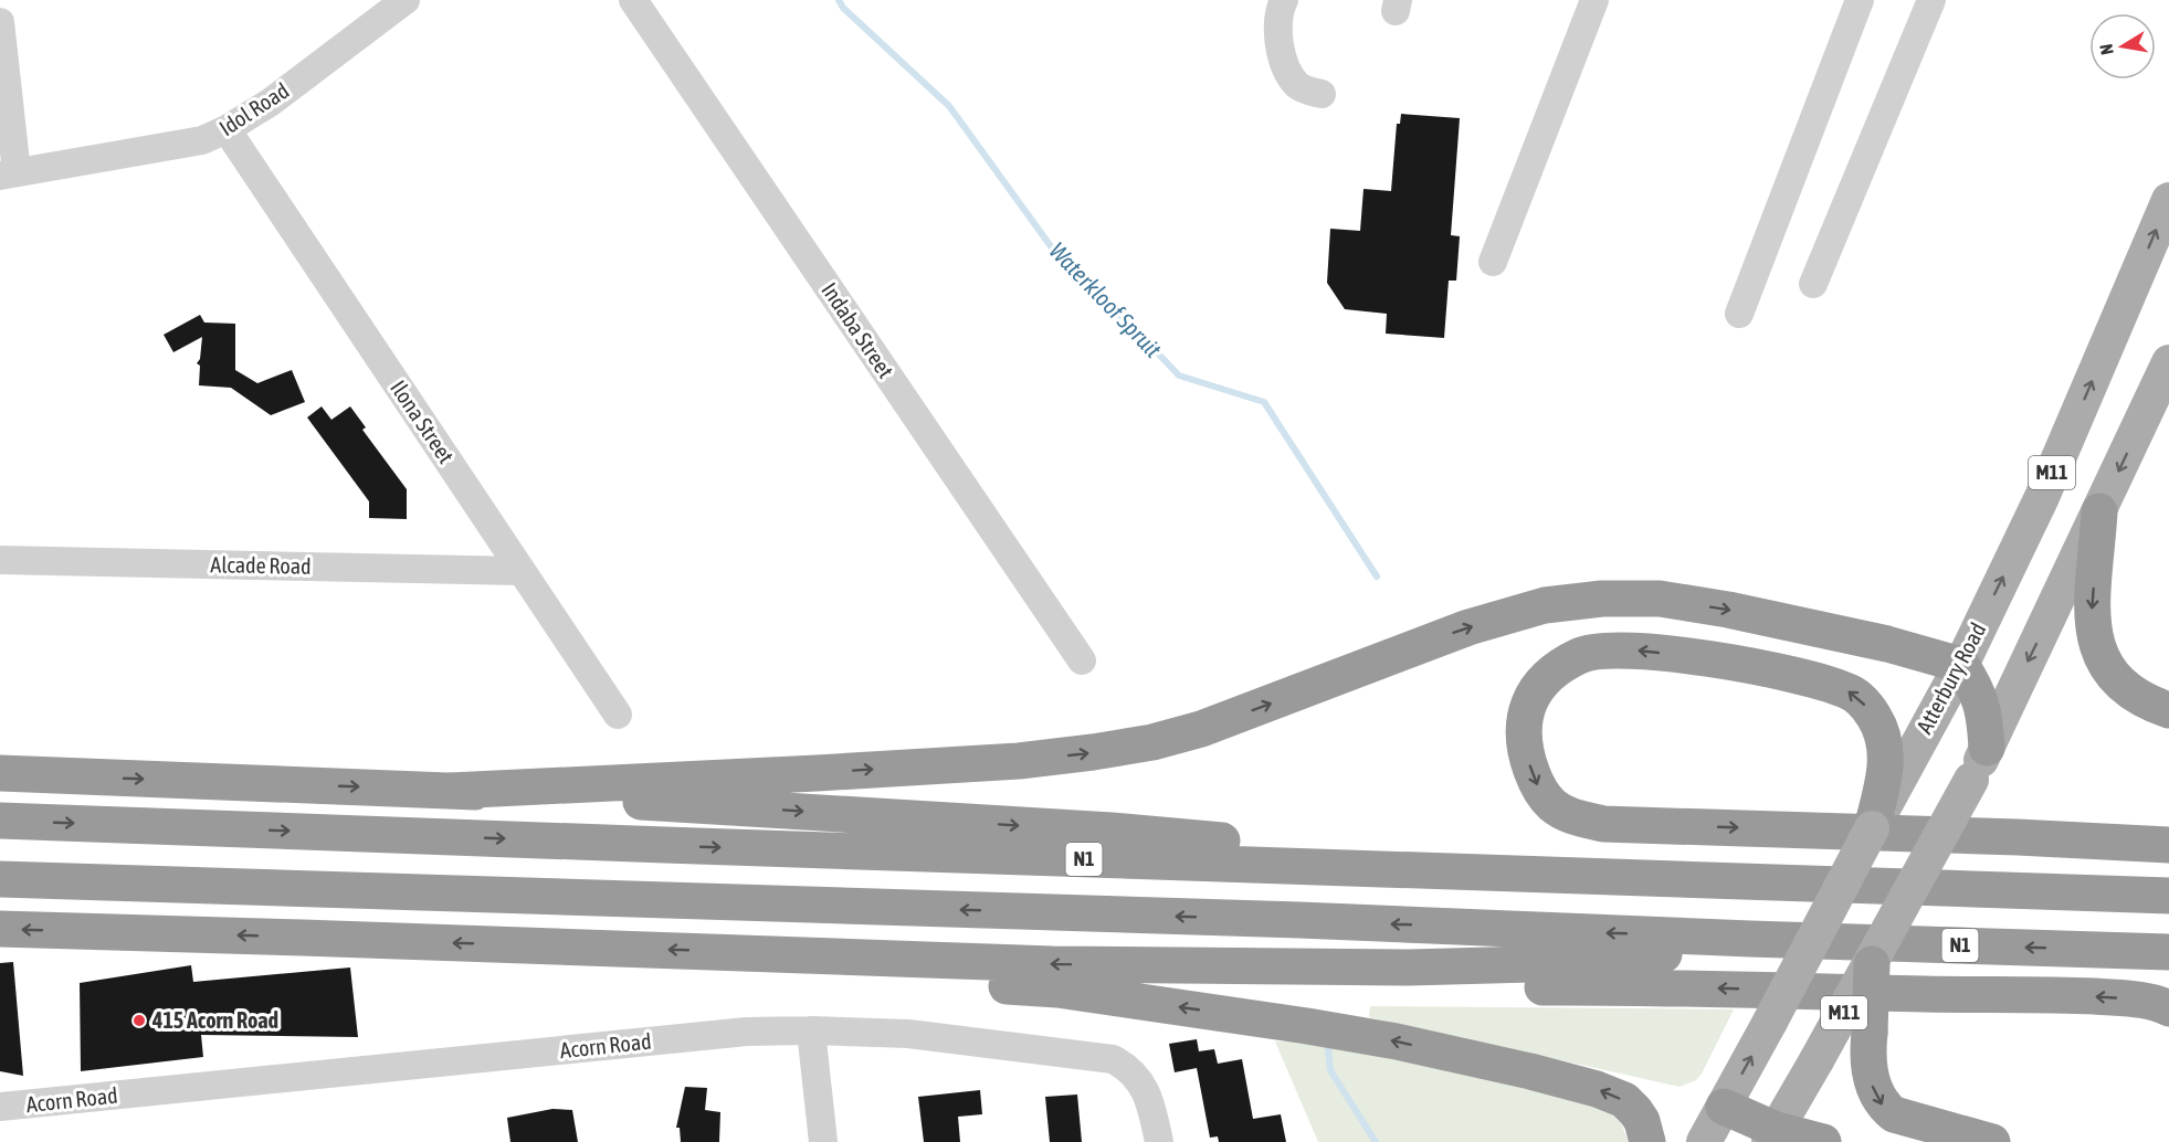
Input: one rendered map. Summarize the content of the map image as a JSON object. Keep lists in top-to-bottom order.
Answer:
{
  "streets": {
    "highway": ["N1"],
    "main road": ["M11", "Atterbury Road"],
    "street": [
      "Idol Road",
      "Indaba Street",
      "Ilona Street",
      "Alcade Road",
      "Acorn Road"
    ]
  },
  "crossings": [
    ["Idol Road", "Ilona Street"],
    ["Ilona Street", "Alcade Road"]
  ],
  "water": ["Waterkloof Spruit"],
  "places": ["415 Acorn Road"],
  "north": "left"
}
